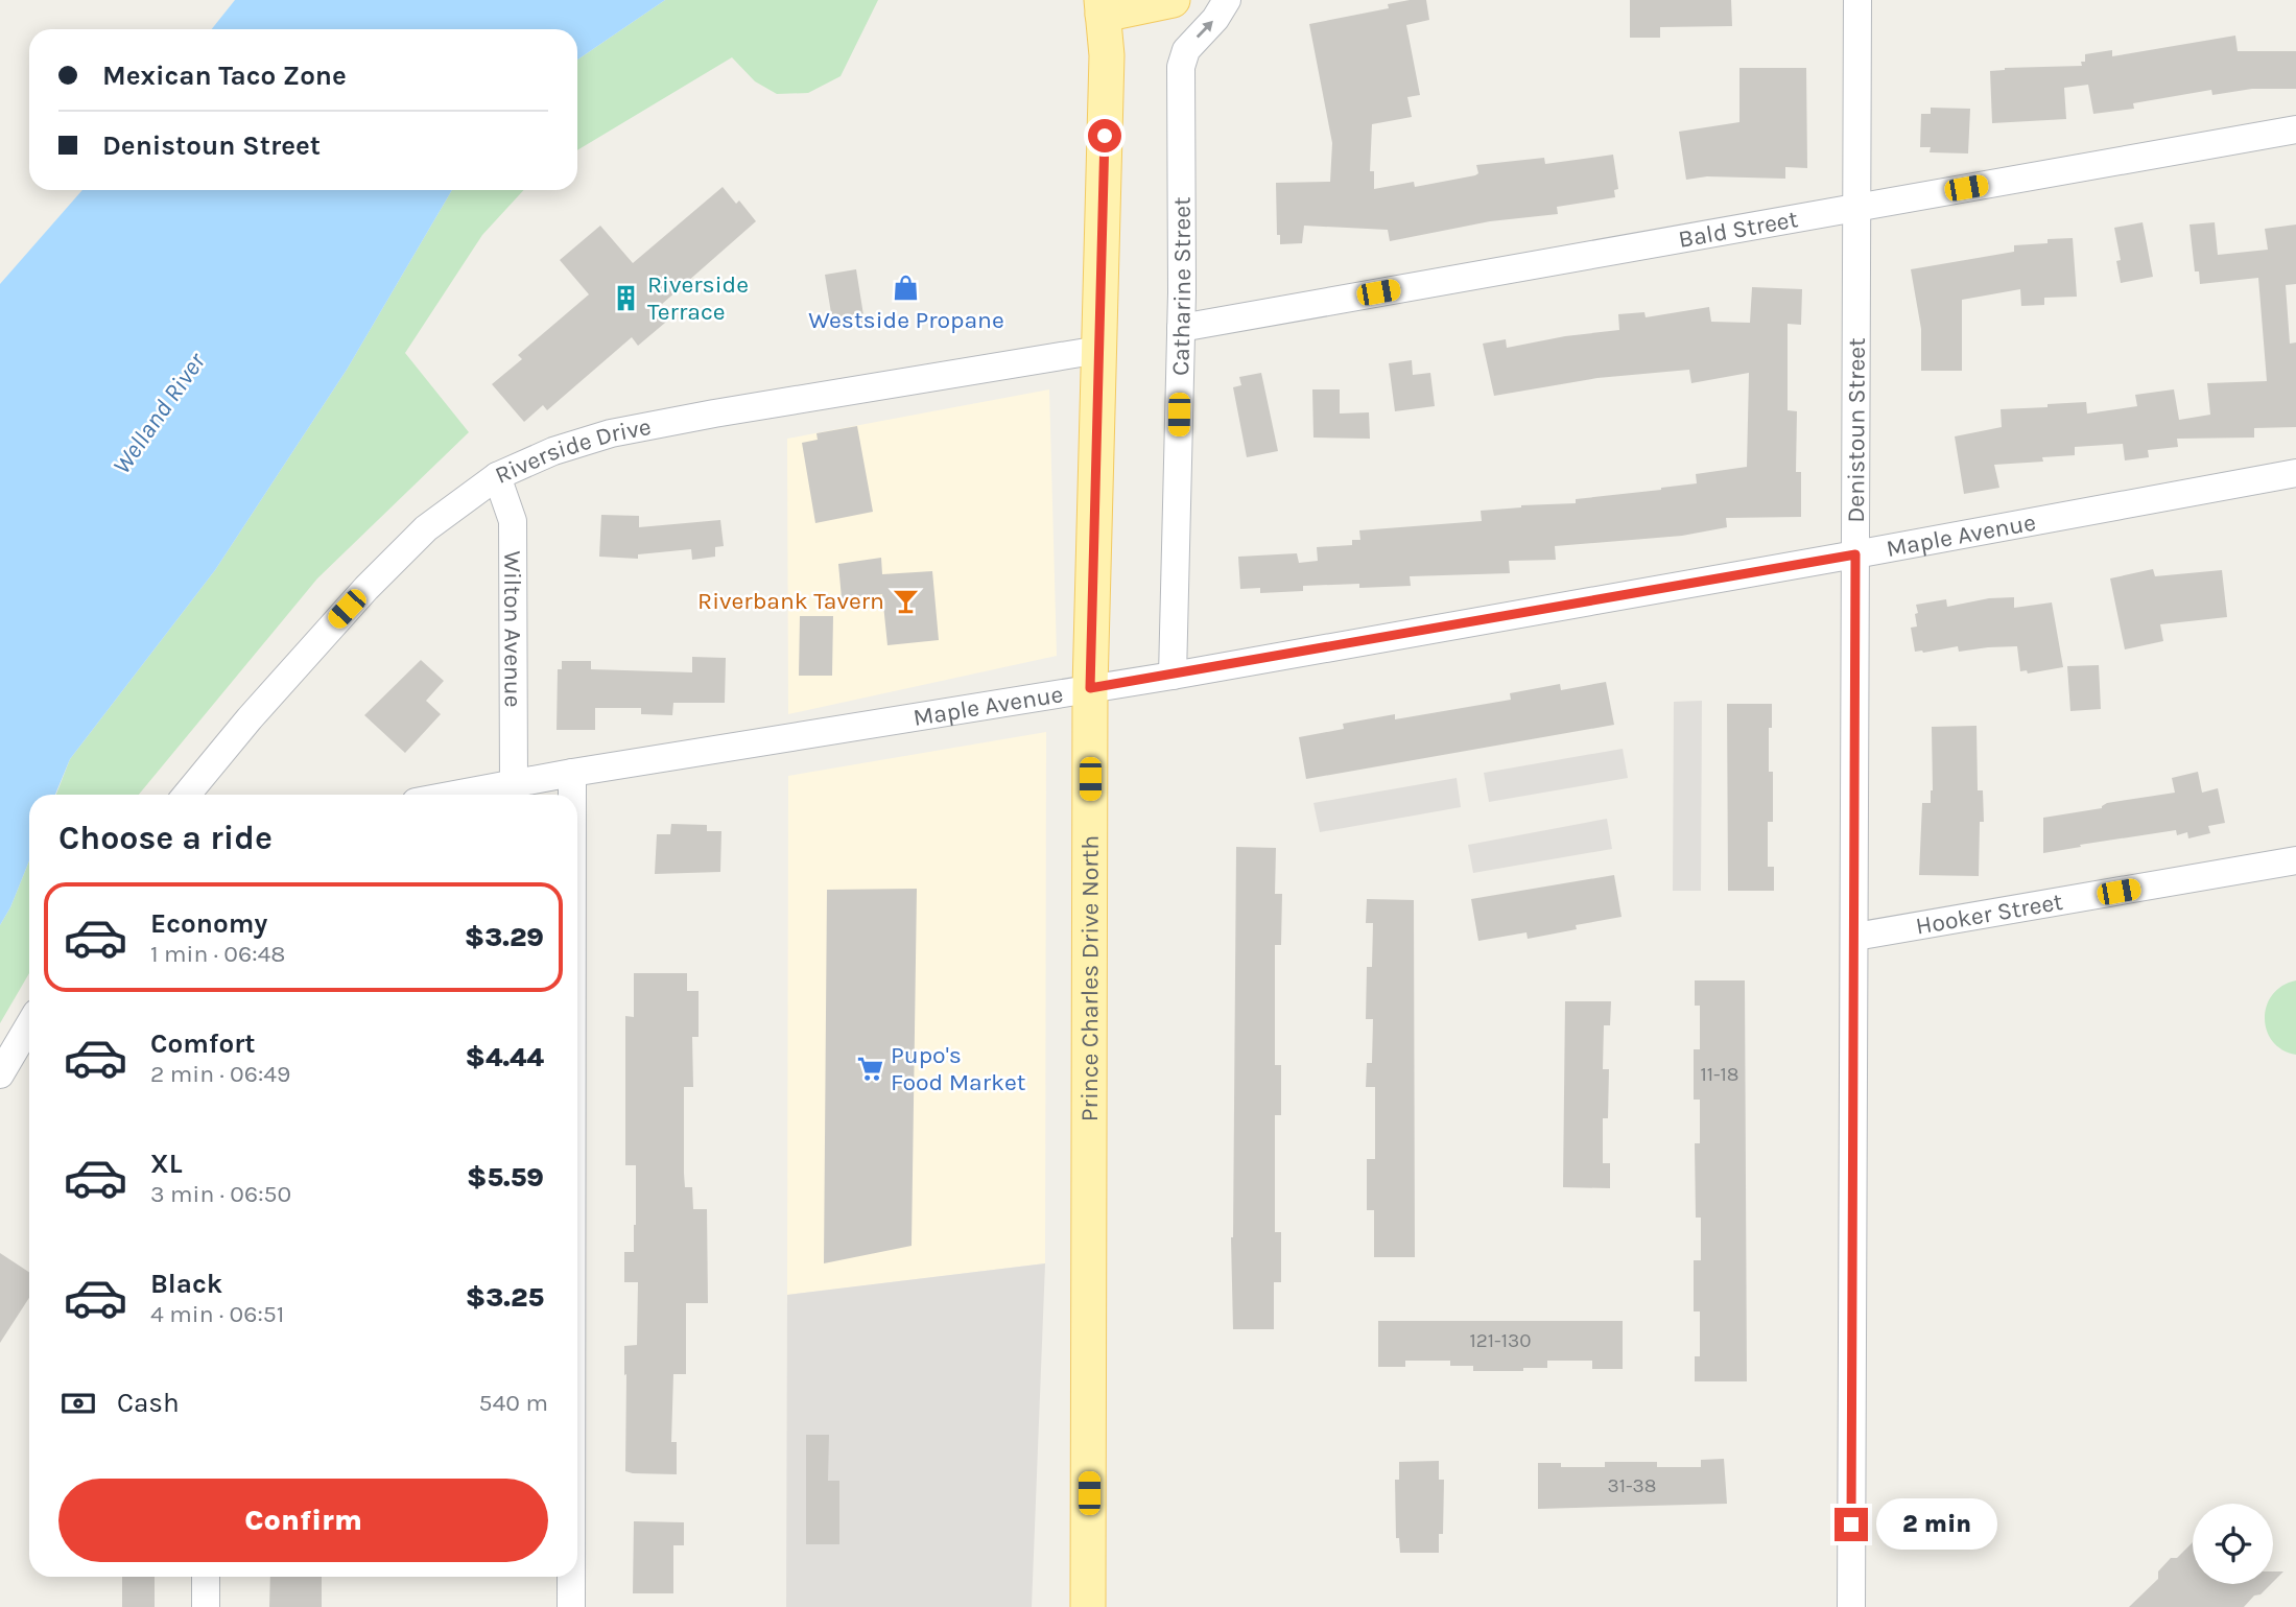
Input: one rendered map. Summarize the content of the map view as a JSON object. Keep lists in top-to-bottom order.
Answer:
{
  "streets": {
    "main road": ["Prince Charles Drive North"],
    "street": [
      "Bald Street",
      "Catharine Street",
      "Denistoun Street",
      "Riverside Drive",
      "Maple Avenue",
      "Wilton Avenue",
      "Hooker Street"
    ]
  },
  "crossings": [
    ["Bald Street", "Catharine Street"],
    ["Bald Street", "Denistoun Street"],
    ["Catharine Street", "Maple Avenue"],
    ["Denistoun Street", "Maple Avenue"],
    ["Denistoun Street", "Hooker Street"],
    ["Riverside Drive", "Wilton Avenue"],
    ["Riverside Drive", "Prince Charles Drive North"],
    ["Maple Avenue", "Wilton Avenue"],
    ["Maple Avenue", "Prince Charles Drive North"]
  ],
  "one_way": ["Catharine Street"],
  "water": ["Welland River"],
  "places": {
    "shop": ["Westside Propane"],
    "building": ["Riverside Terrace"],
    "bar": ["Riverbank Tavern"],
    "supermarket": ["Pupo's Food Market"]
  },
  "house_numbers": ["11-18", "121-130", "31-38"],
  "page": {
    "banner": ["Mexican Taco Zone", "Denistoun Street"],
    "heading": "Choose a ride",
    "list": [
      {
        "name": "Economy",
        "note": "1 min · 06:48",
        "value": "$3.29"
      },
      {
        "name": "Comfort",
        "note": "2 min · 06:49",
        "value": "$4.44"
      },
      {
        "name": "XL",
        "note": "3 min · 06:50",
        "value": "$5.59"
      },
      {
        "name": "Black",
        "note": "4 min · 06:51",
        "value": "$3.25"
      }
    ],
    "pay": ["Cash", "540 m"],
    "buttons": "Confirm",
    "bubble": "2 min"
  }
}
